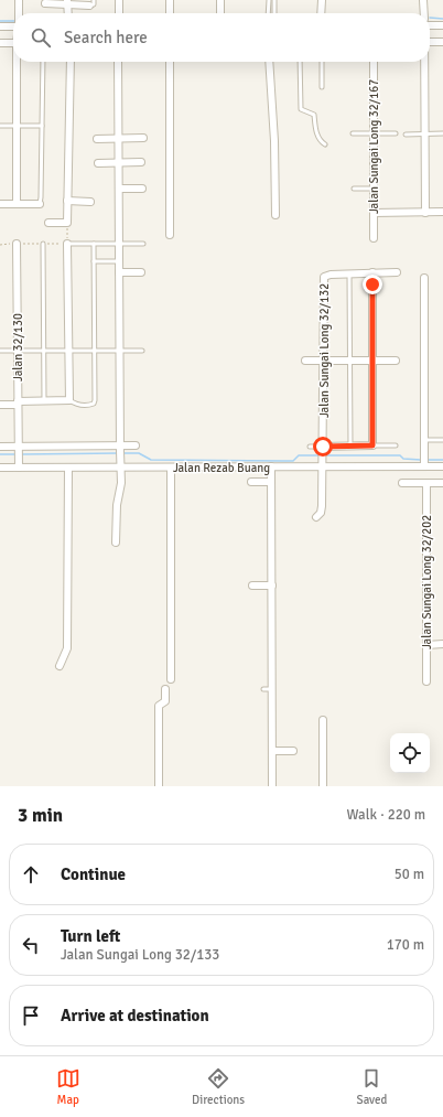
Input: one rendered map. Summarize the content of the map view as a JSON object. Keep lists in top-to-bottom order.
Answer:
{
  "streets": {
    "street": [
      "Jalan Sungai Long 32/167",
      "Jalan 32/130",
      "Jalan Sungai Long 32/132",
      "Jalan Rezab Buang",
      "Jalan Sungai Long 32/202"
    ]
  },
  "crossings": [
    ["Jalan 32/130", "Jalan Rezab Buang"],
    ["Jalan Sungai Long 32/132", "Jalan Rezab Buang"]
  ],
  "page": {
    "search": "Search here",
    "heading": ["3 min", "Walk · 220 m"],
    "list": [
      ["Continue", "50 m"],
      ["Turn left", "Jalan Sungai Long 32/133", "170 m"],
      "Arrive at destination"
    ],
    "nav": ["Map", "Directions", "Saved"]
  }
}
